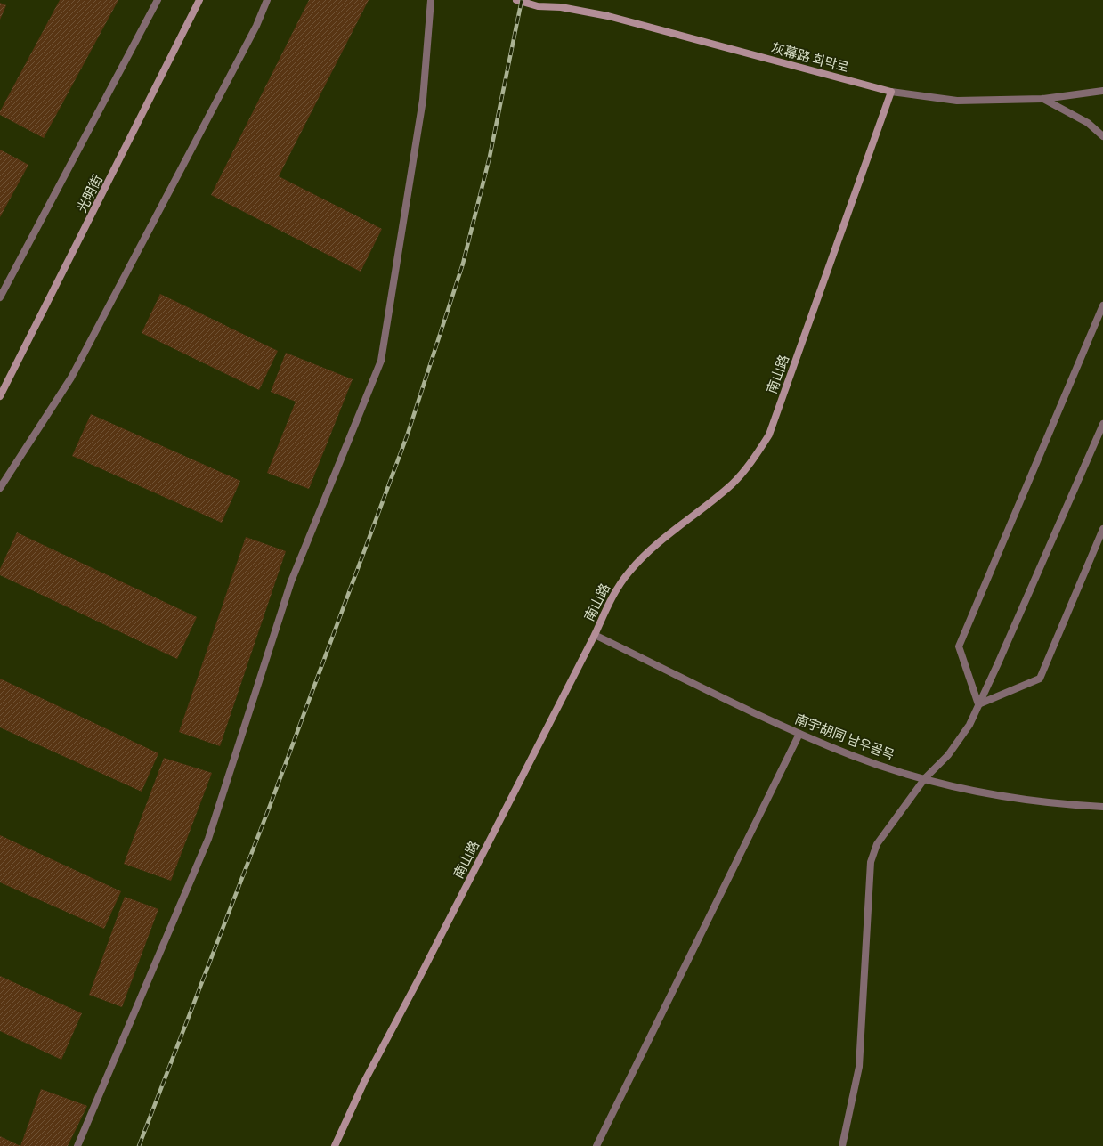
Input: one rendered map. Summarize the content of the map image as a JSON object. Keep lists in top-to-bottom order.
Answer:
{
  "streets": {
    "main road": ["灰幕路 회막로", "光明街", "南山路"],
    "street": ["南宇胡同 남우골목"]
  },
  "crossings": [
    ["灰幕路 회막로", "南山路"],
    ["南山路", "南宇胡同 남우골목"]
  ]
}
